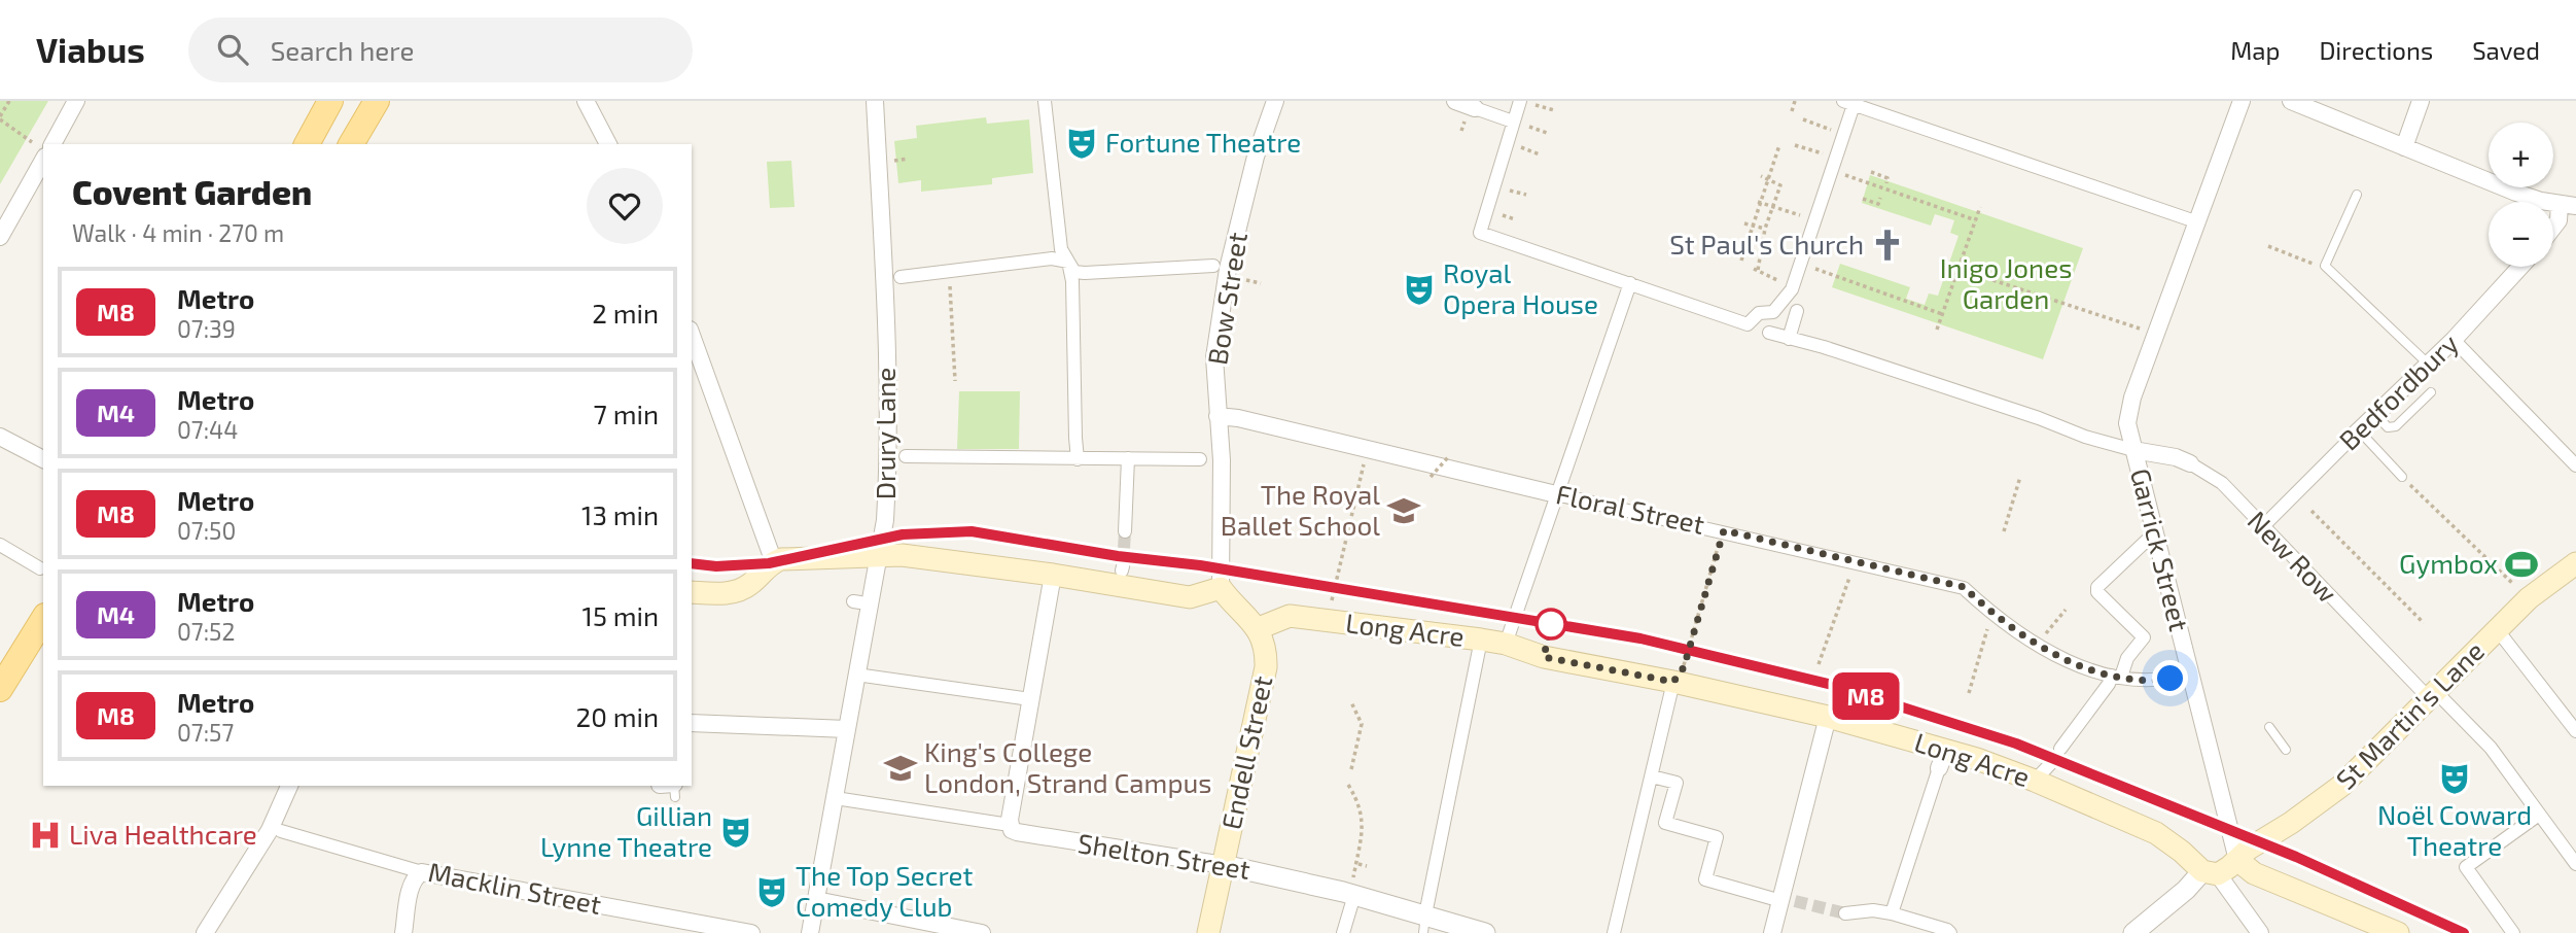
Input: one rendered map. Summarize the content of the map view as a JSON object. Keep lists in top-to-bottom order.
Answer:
{
  "streets": {
    "main road": ["Long Acre", "St Martin's Lane", "Endell Street"],
    "street": [
      "Bow Street",
      "Bedfordbury",
      "Drury Lane",
      "Floral Street",
      "Garrick Street",
      "New Row",
      "Shelton Street",
      "Macklin Street"
    ]
  },
  "crossings": [
    ["Bow Street", "Floral Street"],
    ["Bedfordbury", "New Row"],
    ["Floral Street", "Garrick Street"],
    ["Garrick Street", "New Row"],
    ["Garrick Street", "St Martin's Lane"],
    ["New Row", "St Martin's Lane"],
    ["Long Acre", "St Martin's Lane"],
    ["Long Acre", "Endell Street"],
    ["Endell Street", "Shelton Street"]
  ],
  "parks": ["Inigo Jones Garden"],
  "places": {
    "theatre": [
      "Fortune Theatre",
      "Royal Opera House",
      "Noël Coward Theatre",
      "Gillian Lynne Theatre",
      "The Top Secret Comedy Club"
    ],
    "church": ["St Paul's Church"],
    "school or university": ["The Royal Ballet School", "King's College London, Strand Campus"],
    "sports": ["Gymbox"],
    "hospital": ["Liva Healthcare"]
  },
  "lines": ["metro line M8"],
  "page": {
    "header": "Viabus",
    "search": "Search here",
    "nav": ["Map", "Directions", "Saved"],
    "on_map": "M8",
    "map_buttons": ["+", "−"],
    "heading": ["Covent Garden", "Walk · 4 min · 270 m"],
    "list": [
      {
        "mark": "M8",
        "name": "Metro",
        "note": "07:39",
        "value": "2 min"
      },
      {
        "mark": "M4",
        "name": "Metro",
        "note": "07:44",
        "value": "7 min"
      },
      {
        "mark": "M8",
        "name": "Metro",
        "note": "07:50",
        "value": "13 min"
      },
      {
        "mark": "M4",
        "name": "Metro",
        "note": "07:52",
        "value": "15 min"
      },
      {
        "mark": "M8",
        "name": "Metro",
        "note": "07:57",
        "value": "20 min"
      }
    ]
  }
}
